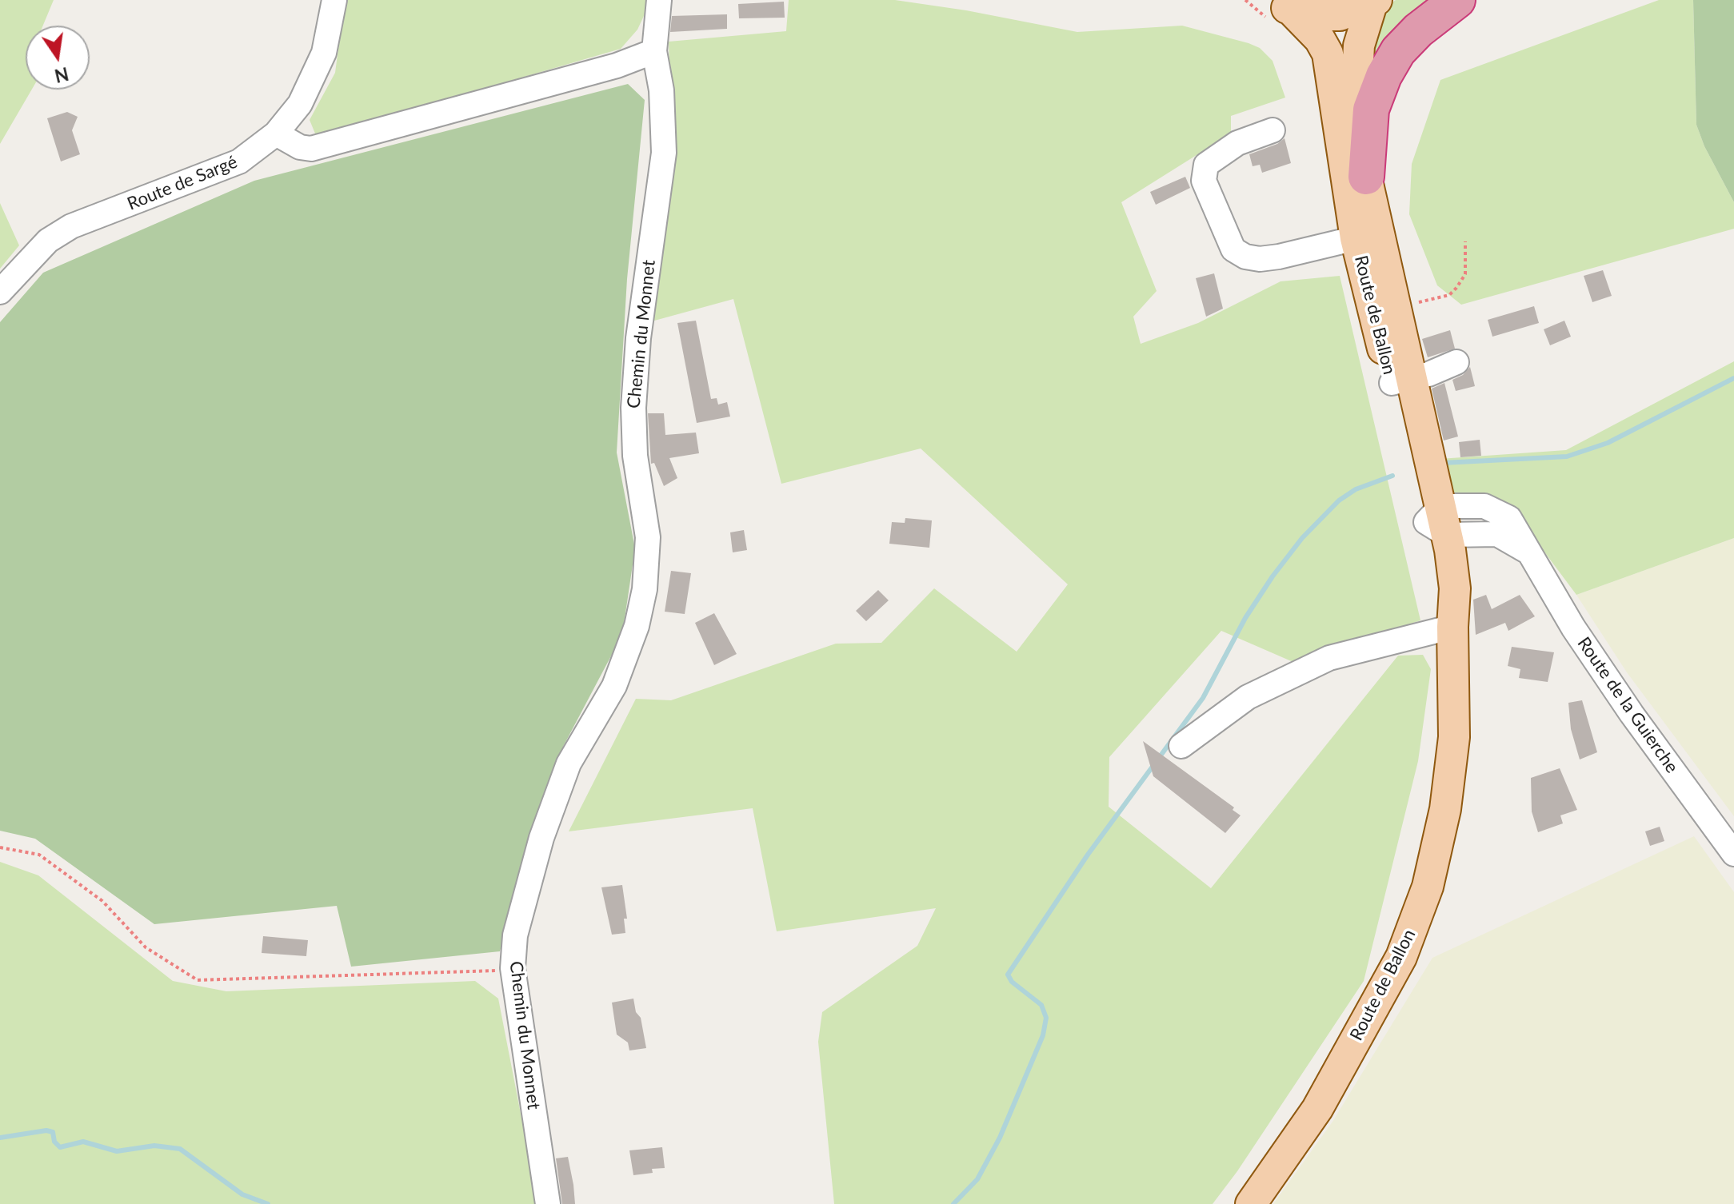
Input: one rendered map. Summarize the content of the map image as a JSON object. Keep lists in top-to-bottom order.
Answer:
{
  "streets": {
    "main road": ["Route de Ballon"],
    "street": ["Route de Sargé", "Chemin du Monnet", "Route de la Guierche"]
  },
  "crossings": [
    ["Route de Ballon", "Route de la Guierche"]
  ],
  "north": "bottom"
}
